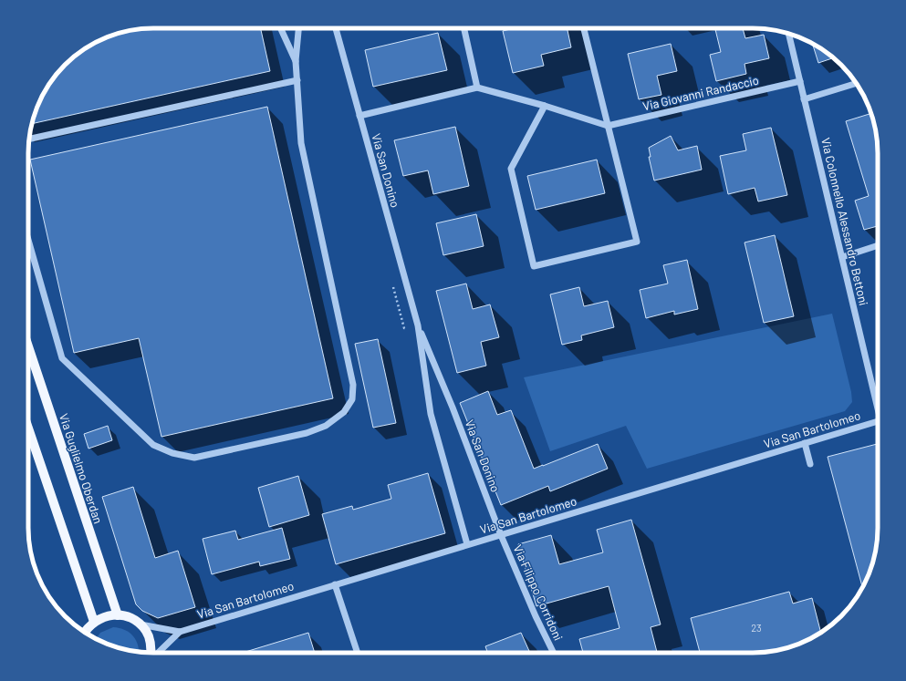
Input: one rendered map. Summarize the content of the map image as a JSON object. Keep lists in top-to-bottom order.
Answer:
{
  "streets": {
    "main road": ["Via Guglielmo Oberdan"],
    "street": [
      "Via Giovanni Randaccio",
      "Via San Donino",
      "Via Colonnello Alessandro Bettoni",
      "Via San Bartolomeo",
      "Via Filippo Corridoni"
    ]
  },
  "crossings": [
    ["Via Giovanni Randaccio", "Via Colonnello Alessandro Bettoni"],
    ["Via San Donino", "Via San Bartolomeo"],
    ["Via San Donino", "Via Filippo Corridoni"],
    ["Via San Bartolomeo", "Via Filippo Corridoni"]
  ],
  "house_numbers": ["23"]
}
